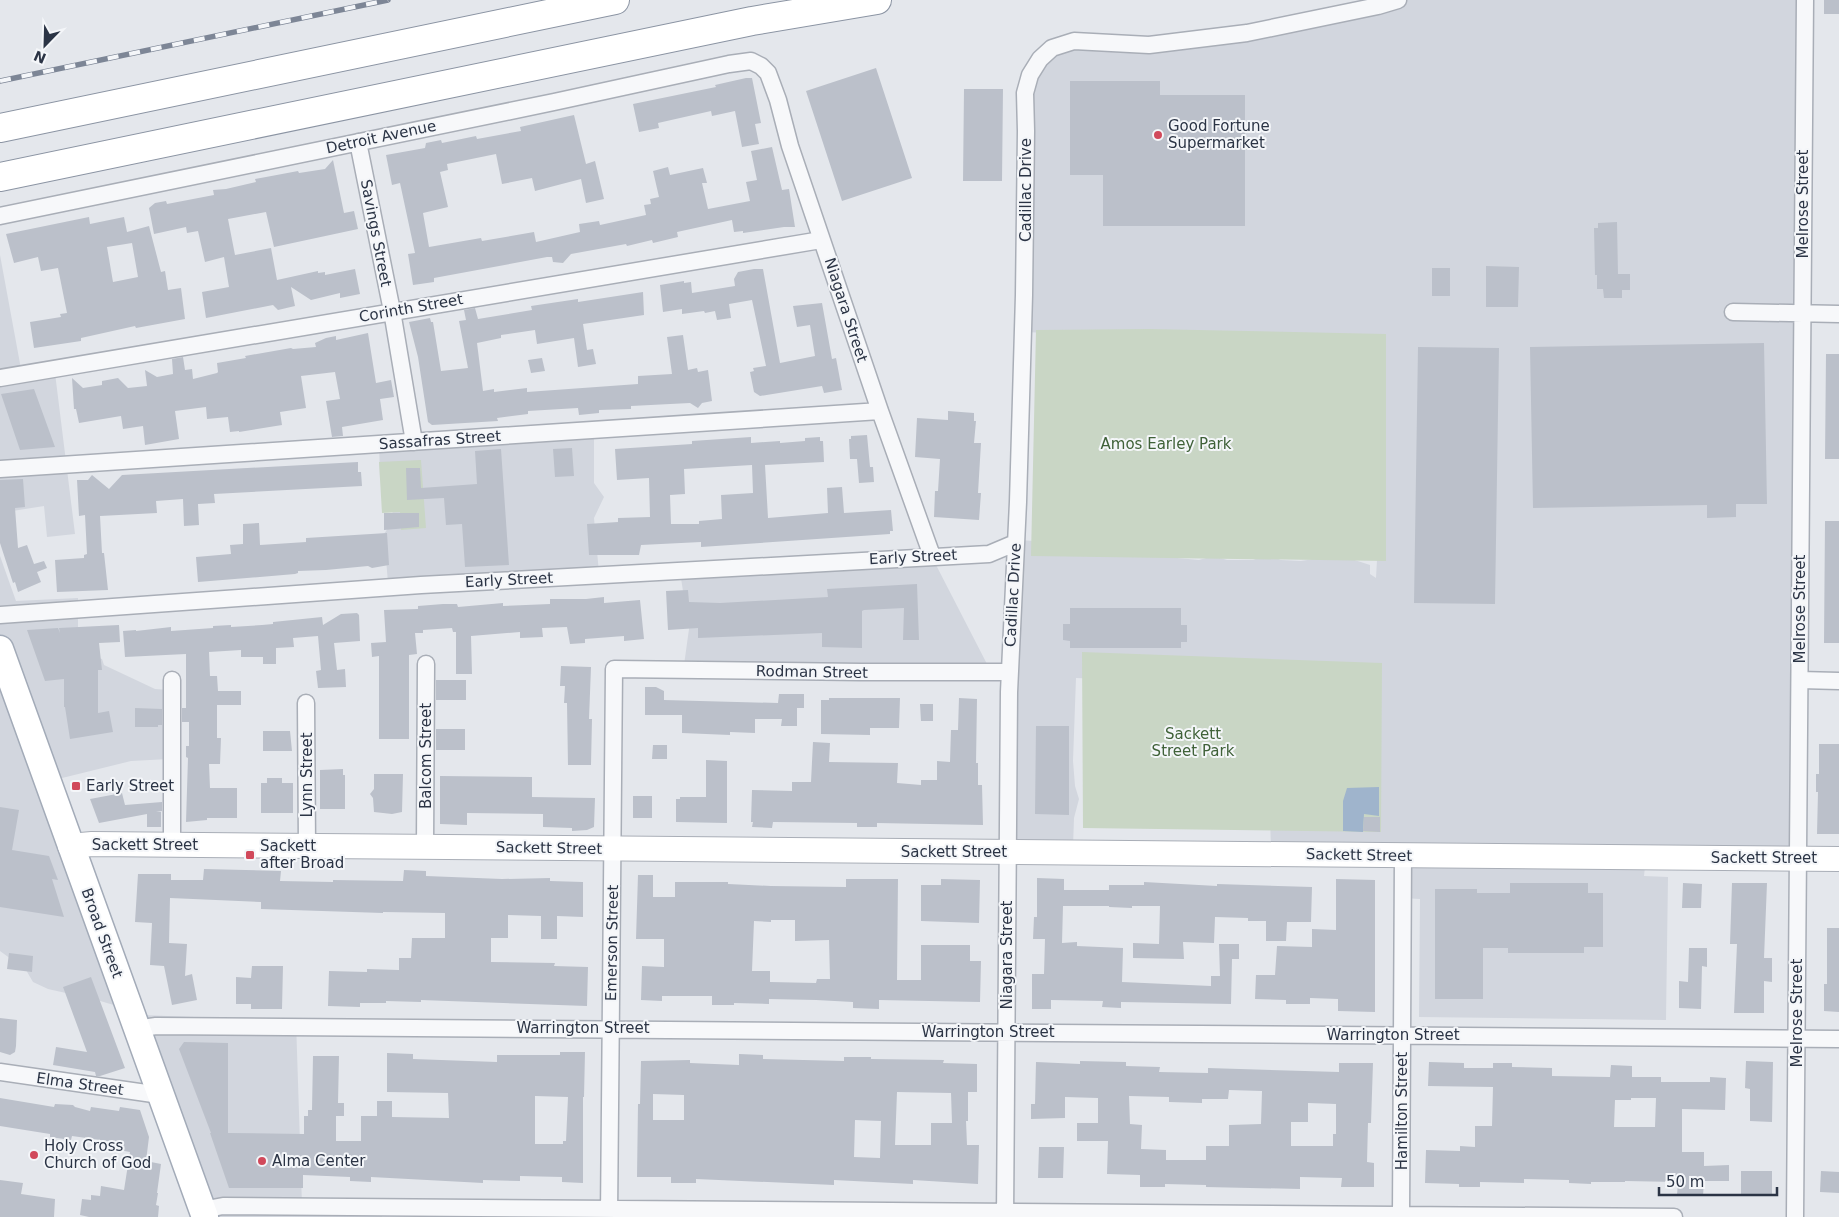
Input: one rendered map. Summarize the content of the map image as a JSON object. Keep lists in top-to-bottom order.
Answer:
{
  "streets": {
    "main road": ["Broad Street"],
    "street": [
      "Detroit Avenue",
      "Cadillac Drive",
      "Melrose Street",
      "Savings Street",
      "Corinth Street",
      "Niagara Street",
      "Sassafras Street",
      "Early Street",
      "Rodman Street",
      "Balcom Street",
      "Lynn Street",
      "Sackett Street",
      "Emerson Street",
      "Warrington Street",
      "Elma Street",
      "Hamilton Street"
    ]
  },
  "crossings": [
    ["Detroit Avenue", "Savings Street"],
    ["Detroit Avenue", "Niagara Street"],
    ["Cadillac Drive", "Niagara Street"],
    ["Cadillac Drive", "Early Street"],
    ["Cadillac Drive", "Rodman Street"],
    ["Melrose Street", "Sackett Street"],
    ["Melrose Street", "Warrington Street"],
    ["Savings Street", "Corinth Street"],
    ["Savings Street", "Sassafras Street"],
    ["Corinth Street", "Niagara Street"],
    ["Niagara Street", "Sassafras Street"],
    ["Niagara Street", "Early Street"],
    ["Niagara Street", "Sackett Street"],
    ["Niagara Street", "Warrington Street"],
    ["Rodman Street", "Emerson Street"],
    ["Balcom Street", "Sackett Street"],
    ["Lynn Street", "Sackett Street"],
    ["Sackett Street", "Broad Street"],
    ["Sackett Street", "Emerson Street"],
    ["Sackett Street", "Hamilton Street"],
    ["Broad Street", "Warrington Street"],
    ["Broad Street", "Elma Street"],
    ["Emerson Street", "Warrington Street"],
    ["Warrington Street", "Hamilton Street"]
  ],
  "parks": ["Amos Earley Park", "Sackett Street Park"],
  "places": {
    "other": ["Good Fortune Supermarket", "Holy Cross Church of God", "Alma Center"],
    "transit": ["Early Street", "Sackett after Broad"]
  },
  "scale_bar": "50 m",
  "north": "bottom left"
}
